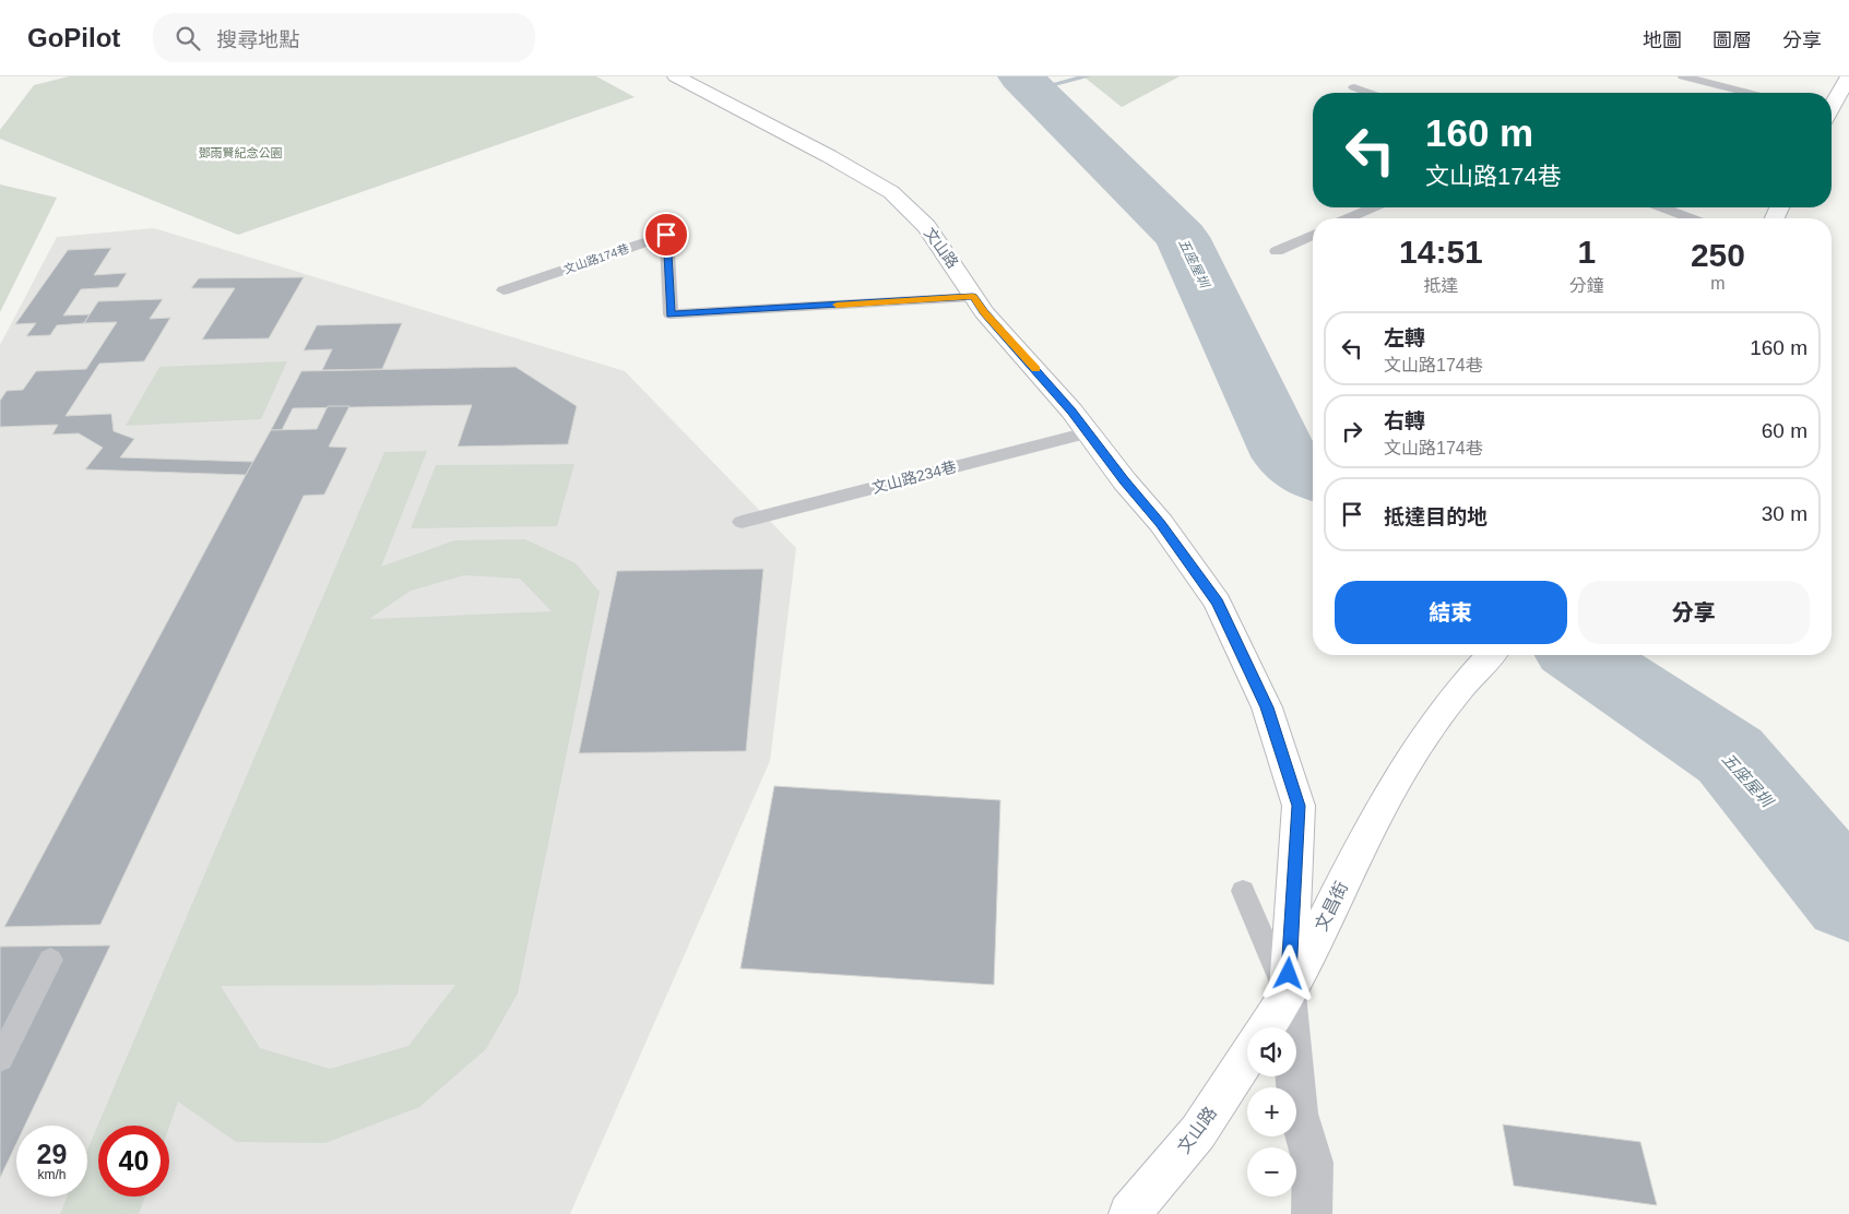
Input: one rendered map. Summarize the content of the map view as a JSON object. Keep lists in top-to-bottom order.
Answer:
{
  "streets": {
    "street": ["文山路", "文昌街"],
    "lane": ["文山路174巷", "文山路234巷"]
  },
  "crossings": [
    ["文山路", "文山路174巷"],
    ["文山路", "文山路234巷"],
    ["文山路", "文昌街"]
  ],
  "water": ["五座屋圳"],
  "parks": ["鄧雨賢紀念公園"],
  "page": {
    "header": "GoPilot",
    "search": "搜尋地點",
    "nav": ["地圖", "圖層", "分享"],
    "turn": ["160 m", "文山路174巷"],
    "eta": [
      "14:51",
      "抵達",
      "1",
      "分鐘",
      "250",
      "m"
    ],
    "list": [
      {
        "name": "左轉",
        "note": "文山路174巷",
        "value": "160 m"
      },
      {
        "name": "右轉",
        "note": "文山路174巷",
        "value": "60 m"
      },
      {
        "name": "抵達目的地",
        "value": "30 m"
      }
    ],
    "buttons": ["結束", "分享"],
    "map_buttons": ["+", "−"],
    "speed": "29 km/h",
    "limit": "40"
  }
}
